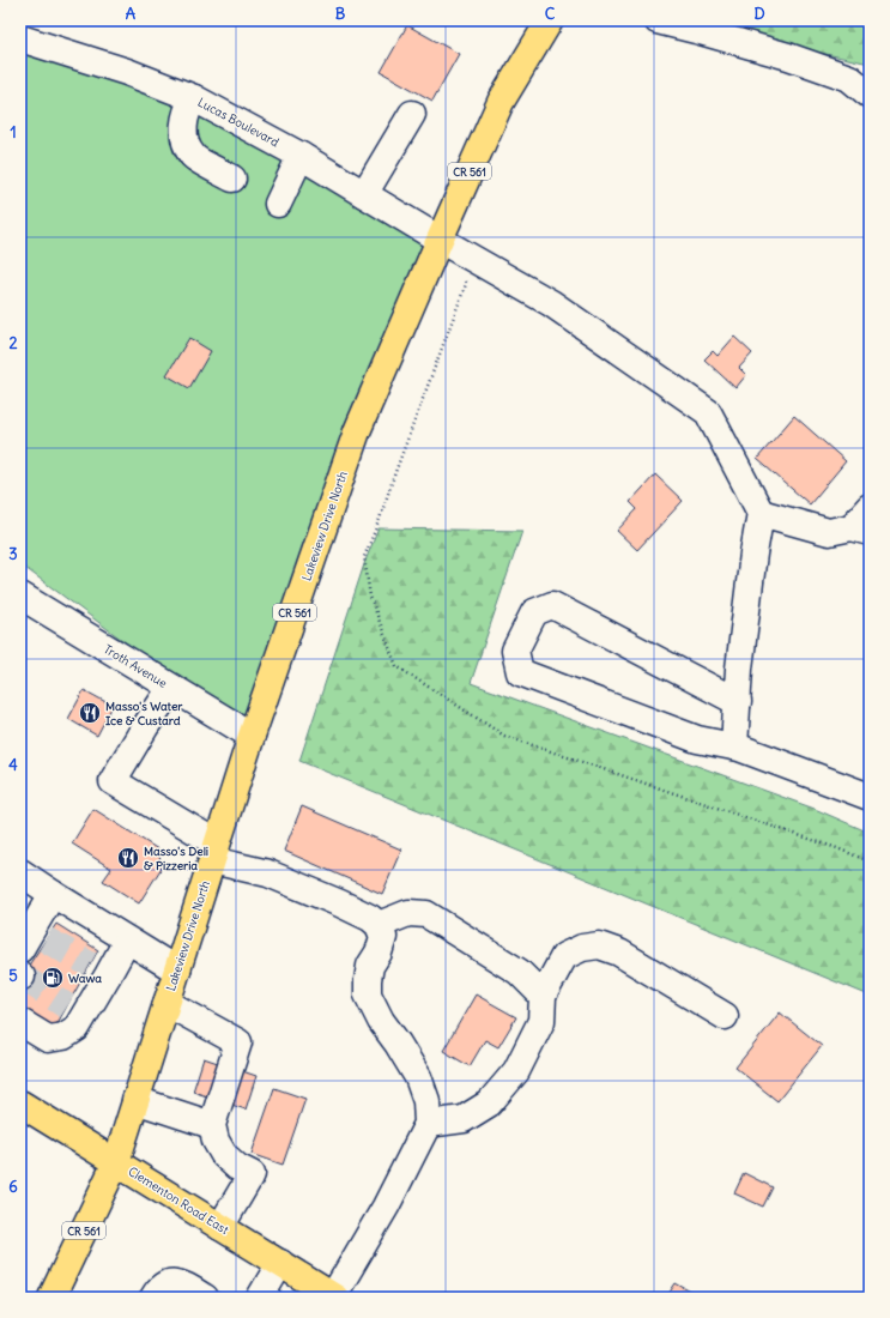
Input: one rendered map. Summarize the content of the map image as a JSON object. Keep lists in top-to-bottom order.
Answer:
{
  "streets": {
    "main road": ["CR 561", "Lakeview Drive North", "Clementon Road East"],
    "street": ["Lucas Boulevard", "Troth Avenue"]
  },
  "crossings": [
    ["Lucas Boulevard", "Lakeview Drive North"],
    ["CR 561", "Lakeview Drive North"],
    ["CR 561", "Clementon Road East"],
    ["Lakeview Drive North", "Troth Avenue"],
    ["Lakeview Drive North", "Clementon Road East"]
  ],
  "places": {
    "restaurant": ["Masso's Water Ice & Custard", "Masso's Deli & Pizzeria"],
    "fuel station": ["Wawa"]
  },
  "grid": {
    "columns": [
      "A",
      "B",
      "C",
      "D"
    ],
    "rows": [
      "1",
      "2",
      "3",
      "4",
      "5",
      "6"
    ]
  }
}
